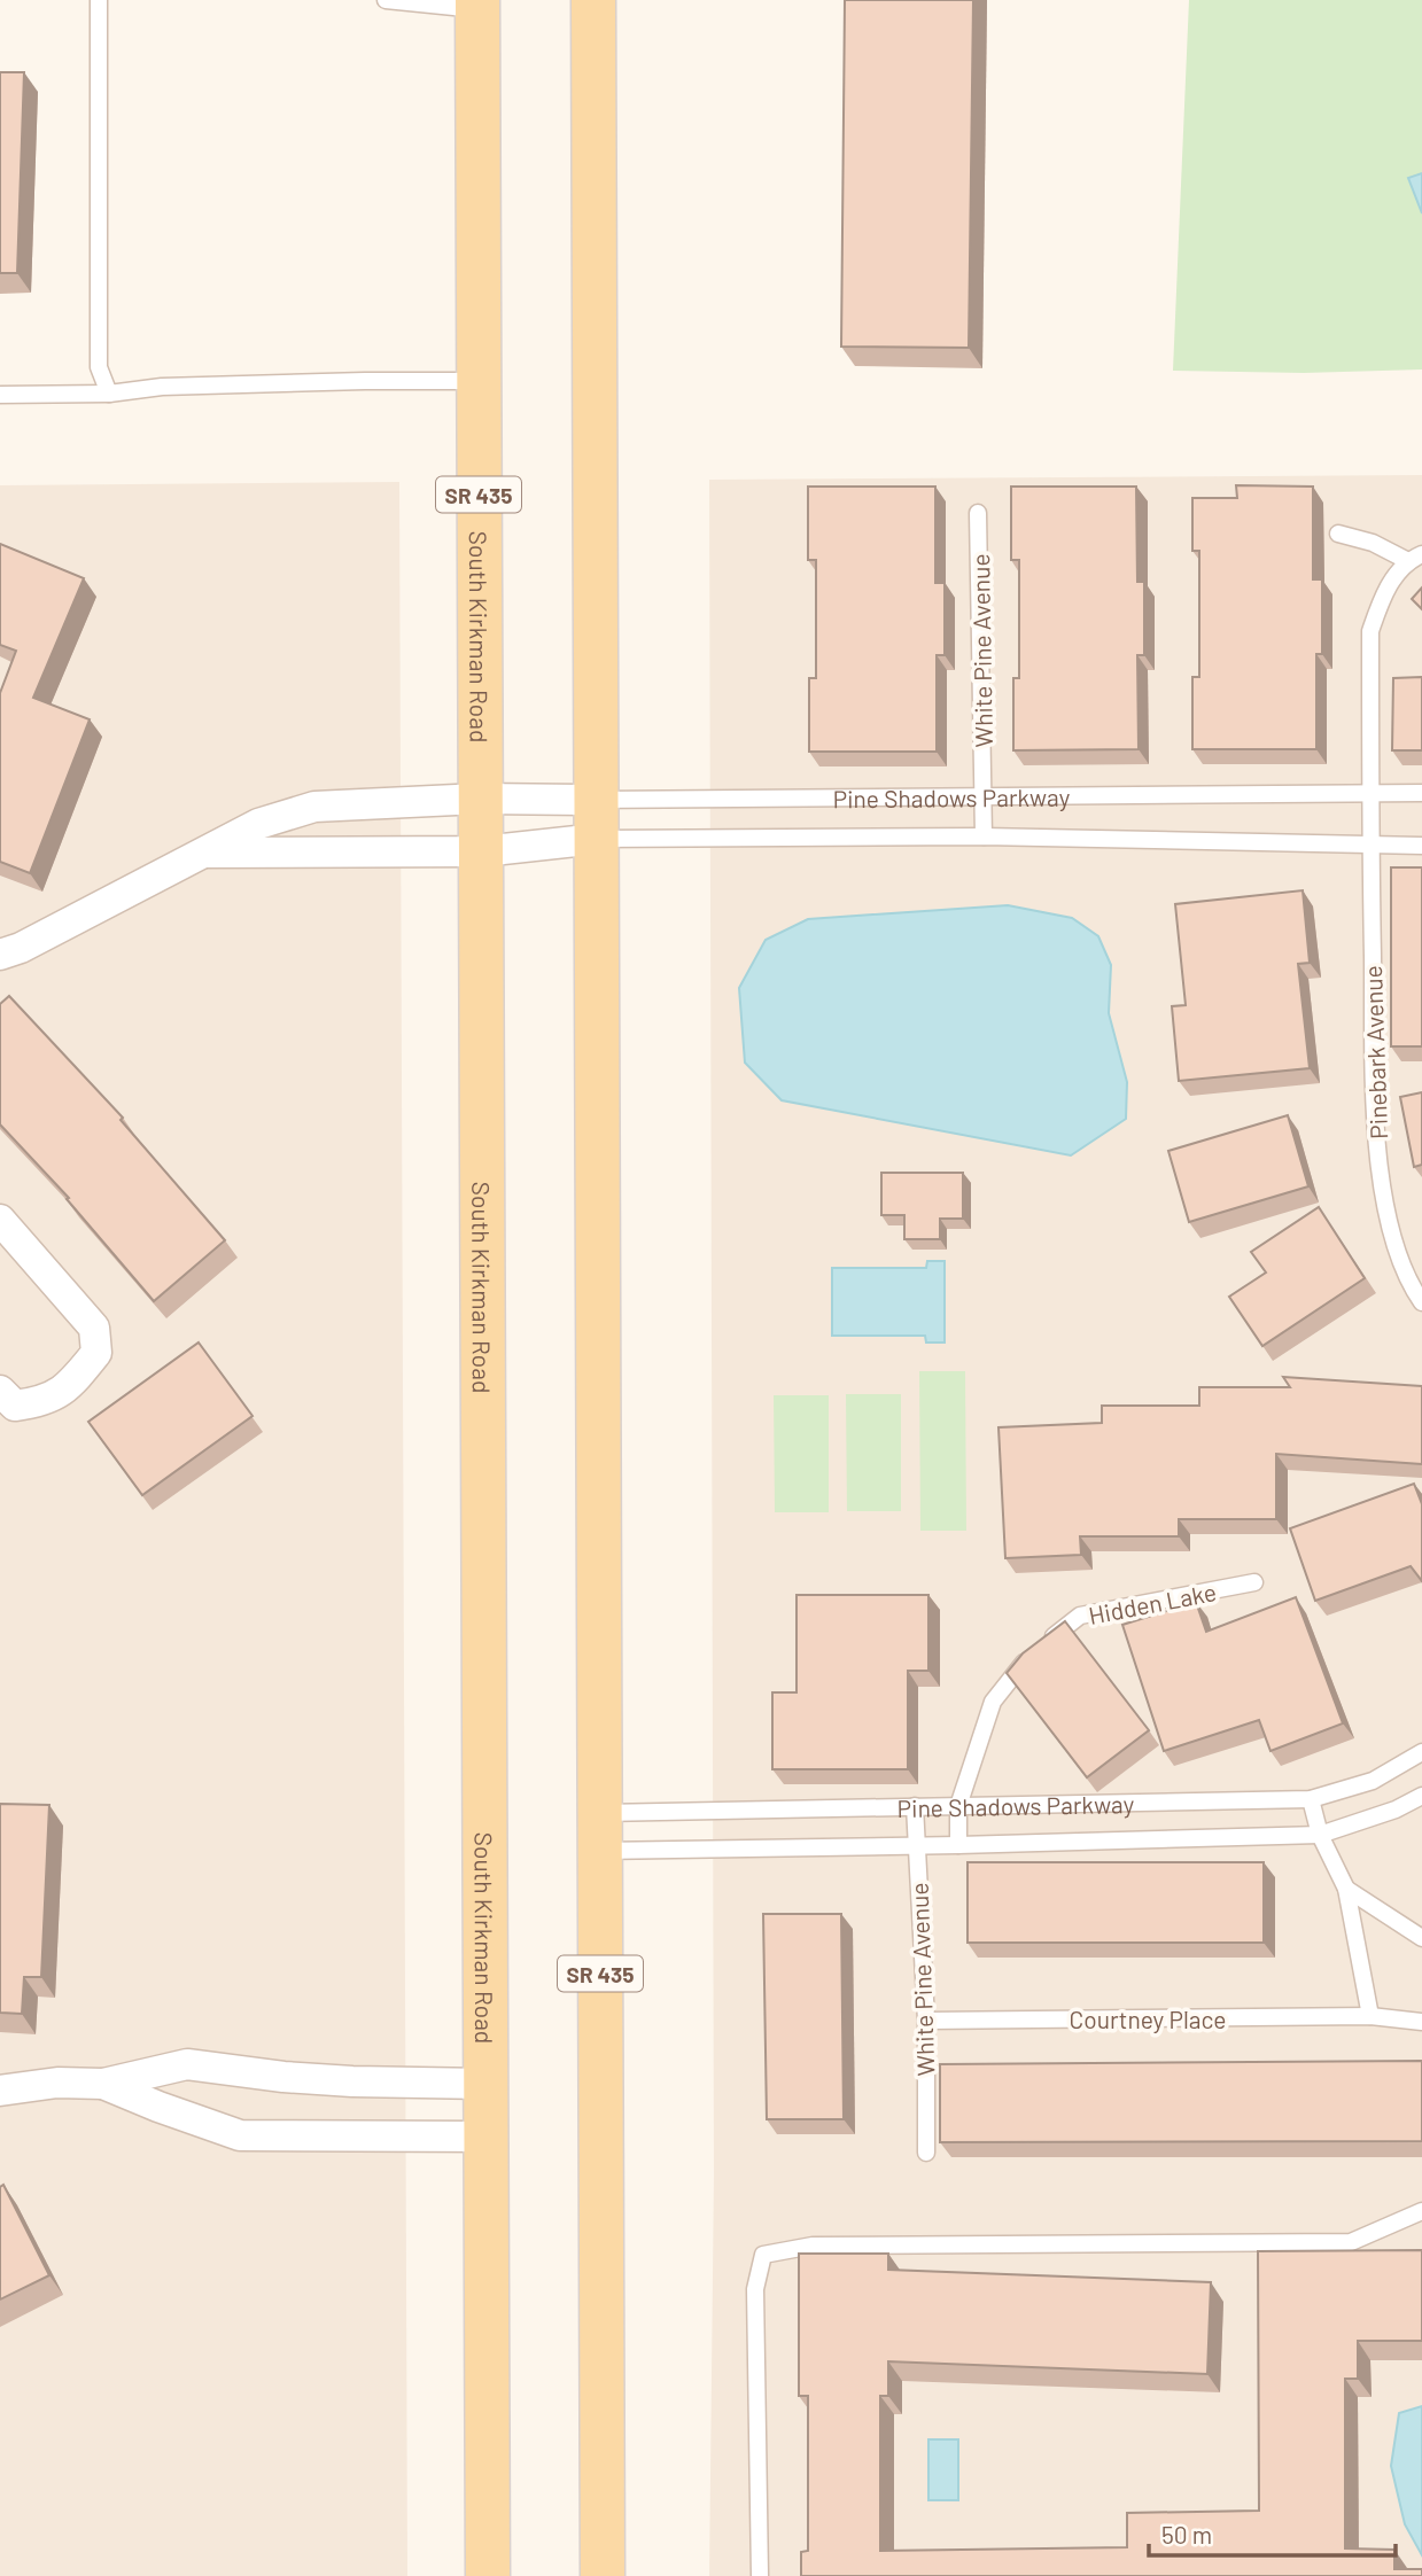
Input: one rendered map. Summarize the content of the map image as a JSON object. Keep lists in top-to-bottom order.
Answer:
{
  "streets": {
    "main road": ["SR 435", "South Kirkman Road"],
    "street": ["Pine Shadows Parkway"],
    "lane": [
      "White Pine Avenue",
      "Pinebark Avenue",
      "Hidden Lake",
      "Courtney Place"
    ]
  },
  "crossings": [
    ["SR 435", "Pine Shadows Parkway"],
    ["South Kirkman Road", "Pine Shadows Parkway"],
    ["White Pine Avenue", "Pine Shadows Parkway"],
    ["White Pine Avenue", "Courtney Place"],
    ["Pine Shadows Parkway", "Pinebark Avenue"],
    ["Pine Shadows Parkway", "Hidden Lake"]
  ],
  "scale_bar": "50 m"
}
